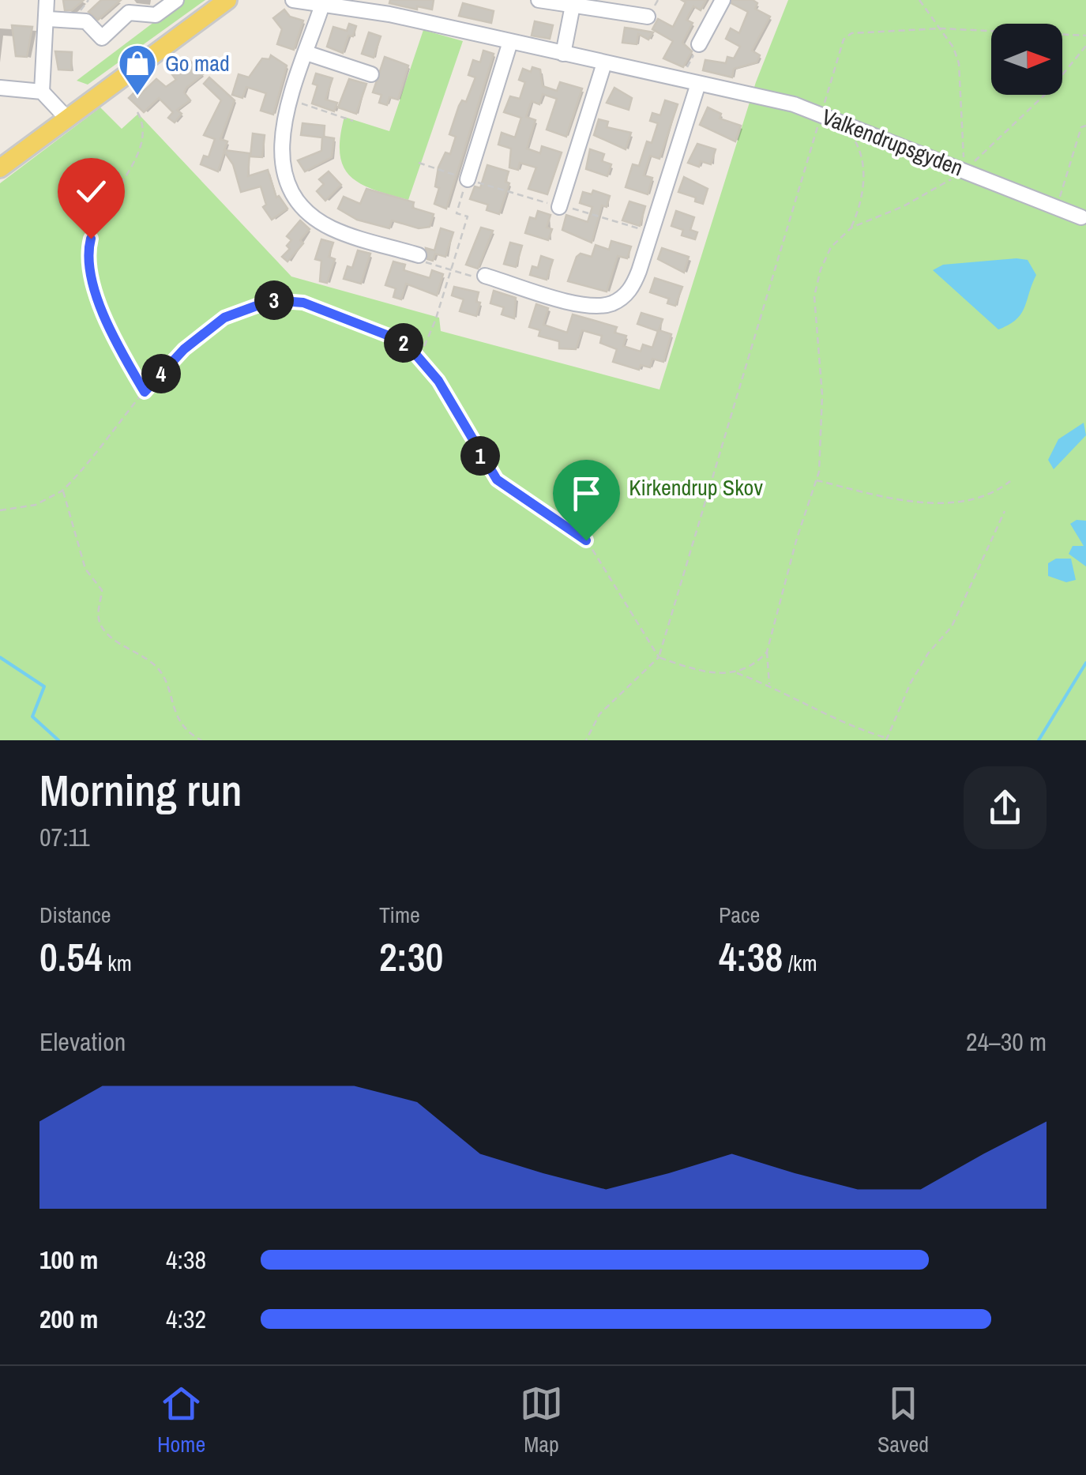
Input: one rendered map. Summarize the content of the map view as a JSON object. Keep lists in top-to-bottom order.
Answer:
{
  "streets": {
    "street": ["Valkendrupsgyden"]
  },
  "parks": ["Kirkendrup Skov"],
  "places": {
    "shop": ["Go mad"]
  },
  "north": "right",
  "page": {
    "pins": [
      "3",
      "2",
      "4",
      "1"
    ],
    "heading": ["Morning run", "07:11"],
    "stats": [
      ["Distance", "0.54 km"],
      ["Time", "2:30"],
      ["Pace", "4:38 /km"]
    ],
    "chart": ["Elevation", "24–30 m"],
    "list": [
      {
        "name": "100 m",
        "note": "4:38"
      },
      {
        "name": "200 m",
        "note": "4:32"
      }
    ],
    "tabs": ["Home", "Map", "Saved"]
  }
}
